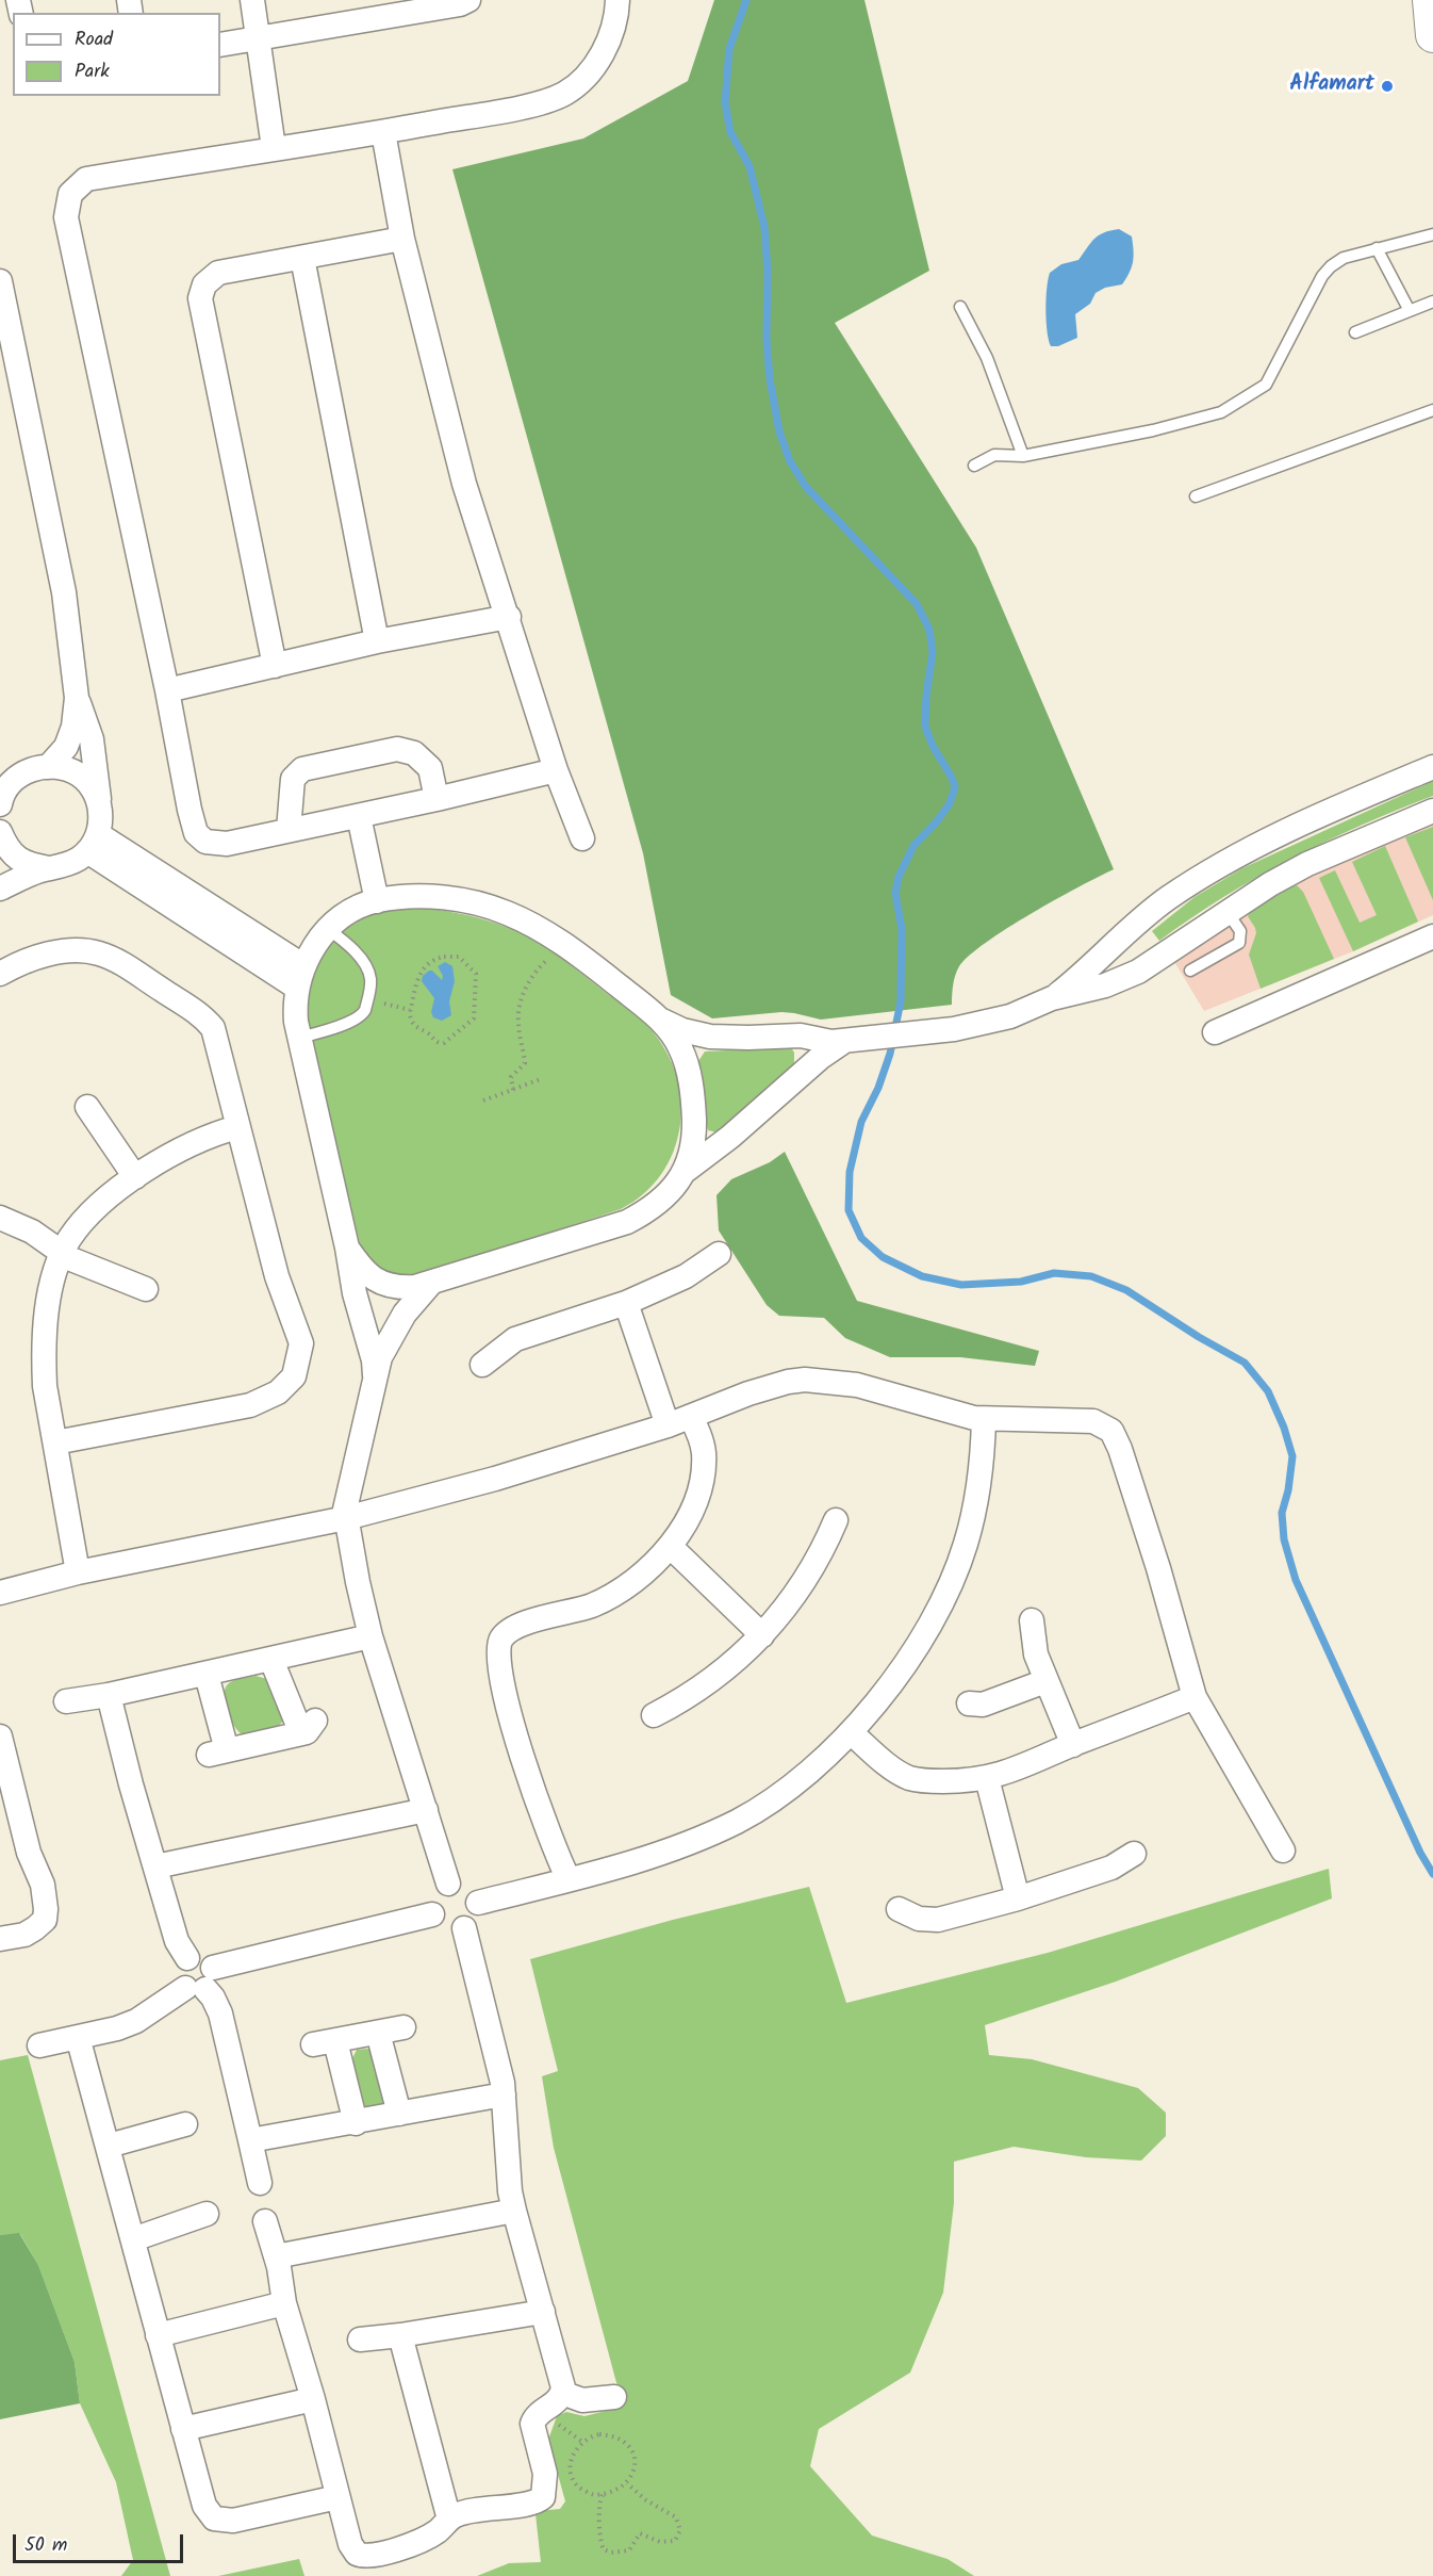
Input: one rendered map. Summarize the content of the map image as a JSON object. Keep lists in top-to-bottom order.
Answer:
{
  "places": ["Alfamart"],
  "legend": ["Road", "Park"],
  "scale_bar": "50 m"
}
